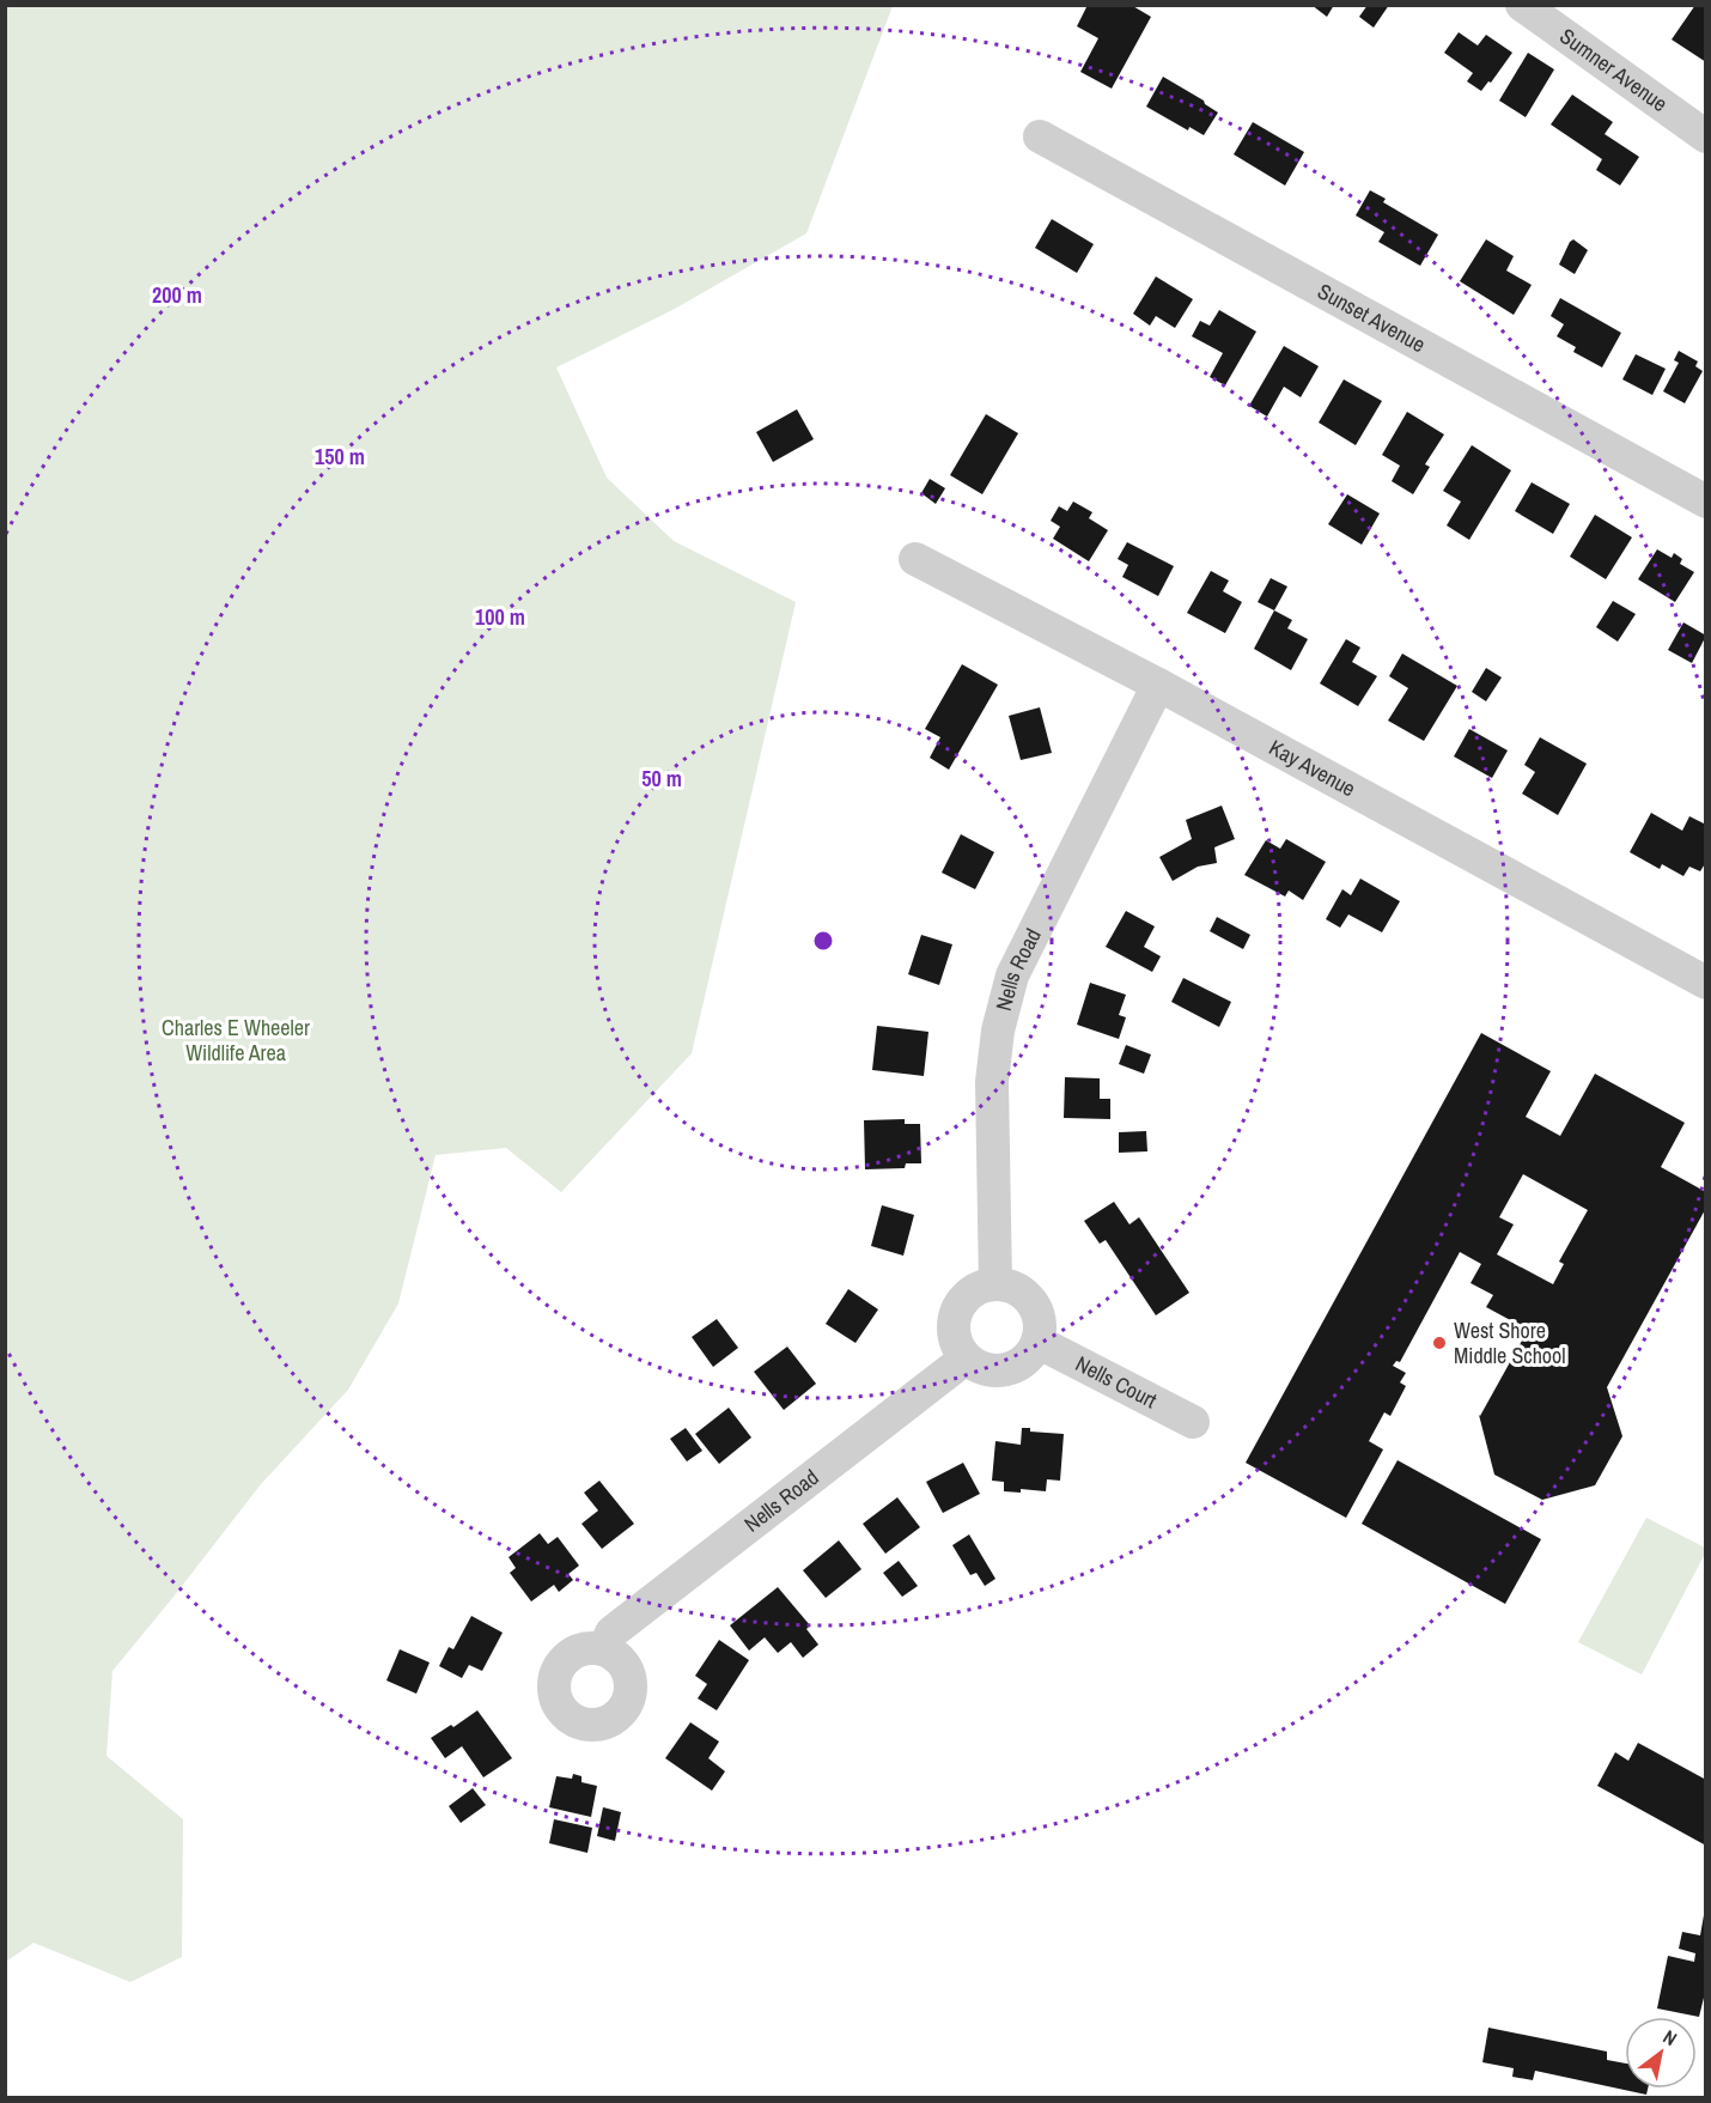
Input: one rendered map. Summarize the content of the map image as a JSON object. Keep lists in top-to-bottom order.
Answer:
{
  "streets": {
    "street": [
      "Sumner Avenue",
      "Sunset Avenue",
      "Kay Avenue",
      "Nells Road",
      "Nells Court"
    ]
  },
  "crossings": [
    ["Kay Avenue", "Nells Road"],
    ["Nells Road", "Nells Court"]
  ],
  "parks": ["Charles E Wheeler Wildlife Area"],
  "places": ["West Shore Middle School"],
  "north": "top right",
  "rings": [
    "200 m",
    "150 m",
    "100 m",
    "50 m"
  ]
}
